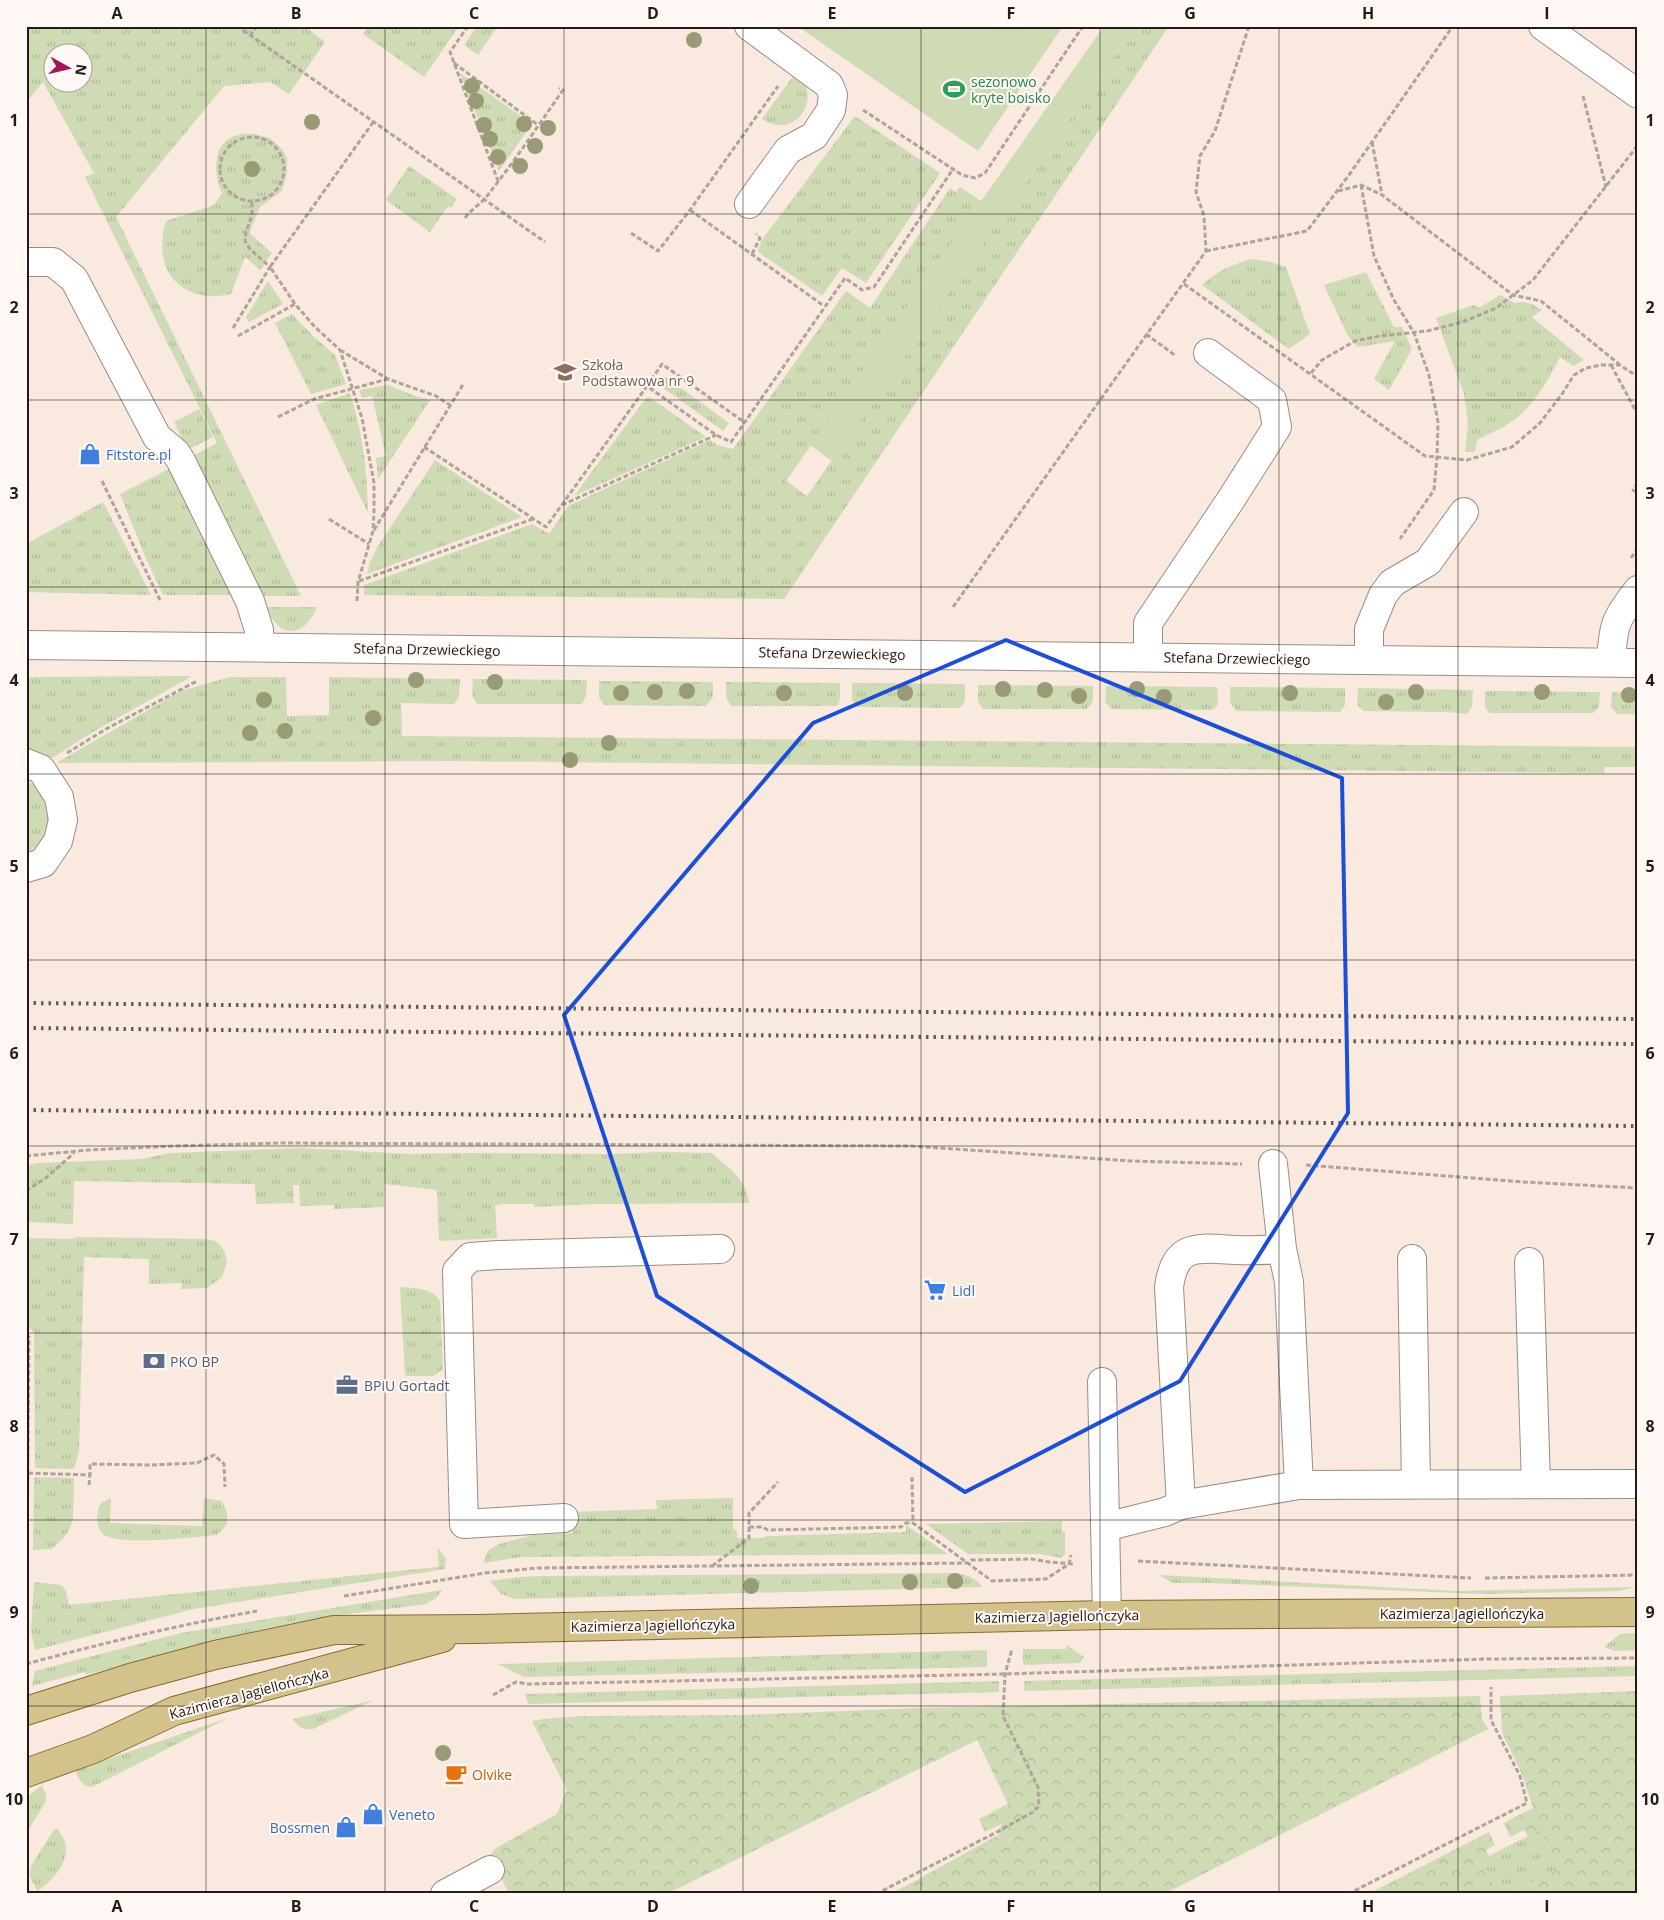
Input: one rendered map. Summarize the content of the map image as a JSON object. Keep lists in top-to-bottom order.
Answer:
{
  "streets": {
    "main road": ["Kazimierza Jagiellończyka"],
    "street": ["Stefana Drzewieckiego"]
  },
  "places": {
    "sports": ["sezonowo kryte boisko"],
    "school or university": ["Szkoła Podstawowa nr 9"],
    "shop": ["Fitstore.pl", "Veneto", "Bossmen"],
    "supermarket": ["Lidl"],
    "bank": ["PKO BP"],
    "office": ["BPiU Gortadt"],
    "cafe": ["Olvike"]
  },
  "north": "right",
  "grid": {
    "columns": [
      "A",
      "B",
      "C",
      "D",
      "E",
      "F",
      "G",
      "H",
      "I"
    ],
    "rows": [
      "1",
      "2",
      "3",
      "4",
      "5",
      "6",
      "7",
      "8",
      "9",
      "10"
    ]
  }
}
